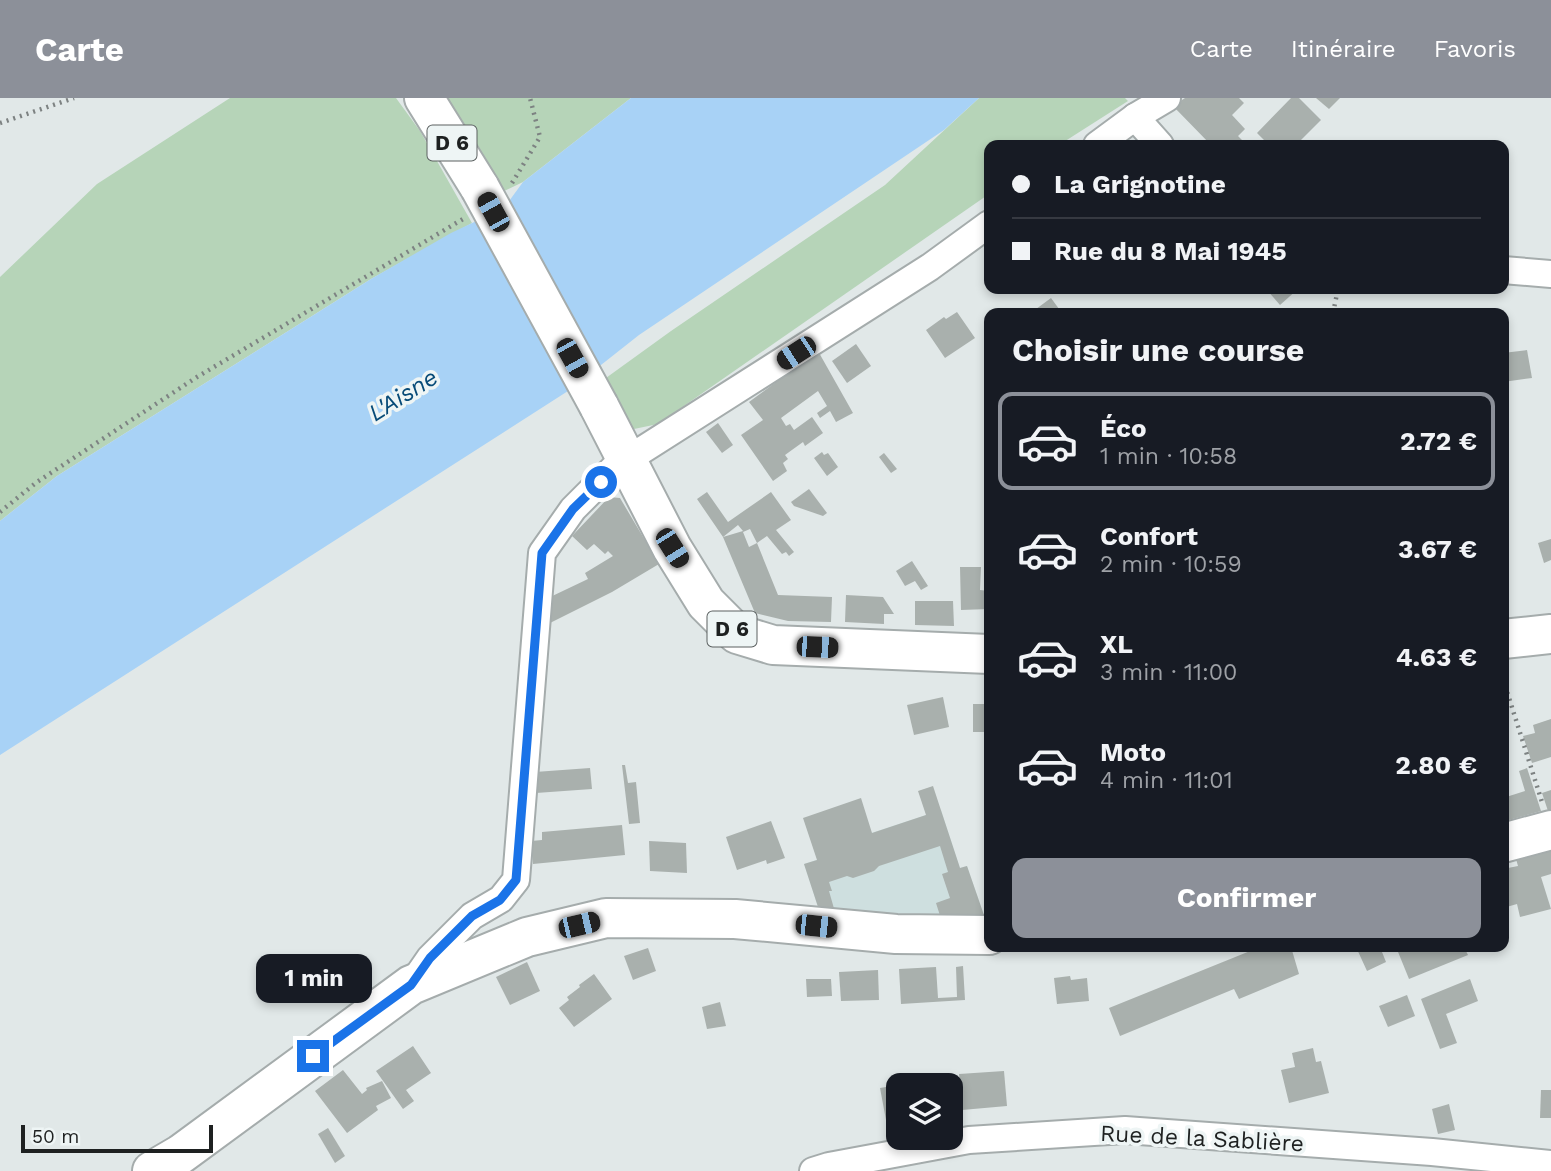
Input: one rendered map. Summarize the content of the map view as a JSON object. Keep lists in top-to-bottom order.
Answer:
{
  "streets": {
    "main road": ["D 6"],
    "street": ["Rue de la Sablière"]
  },
  "water": ["L'Aisne"],
  "scale_bar": "50 m",
  "page": {
    "header": "Carte",
    "nav": ["Carte", "Itinéraire", "Favoris"],
    "banner": ["La Grignotine", "Rue du 8 Mai 1945"],
    "heading": "Choisir une course",
    "list": [
      {
        "name": "Éco",
        "note": "1 min · 10:58",
        "value": "2.72 €"
      },
      {
        "name": "Confort",
        "note": "2 min · 10:59",
        "value": "3.67 €"
      },
      {
        "name": "XL",
        "note": "3 min · 11:00",
        "value": "4.63 €"
      },
      {
        "name": "Moto",
        "note": "4 min · 11:01",
        "value": "2.80 €"
      }
    ],
    "buttons": "Confirmer",
    "bubble": "1 min",
    "scale": "50 m"
  }
}
